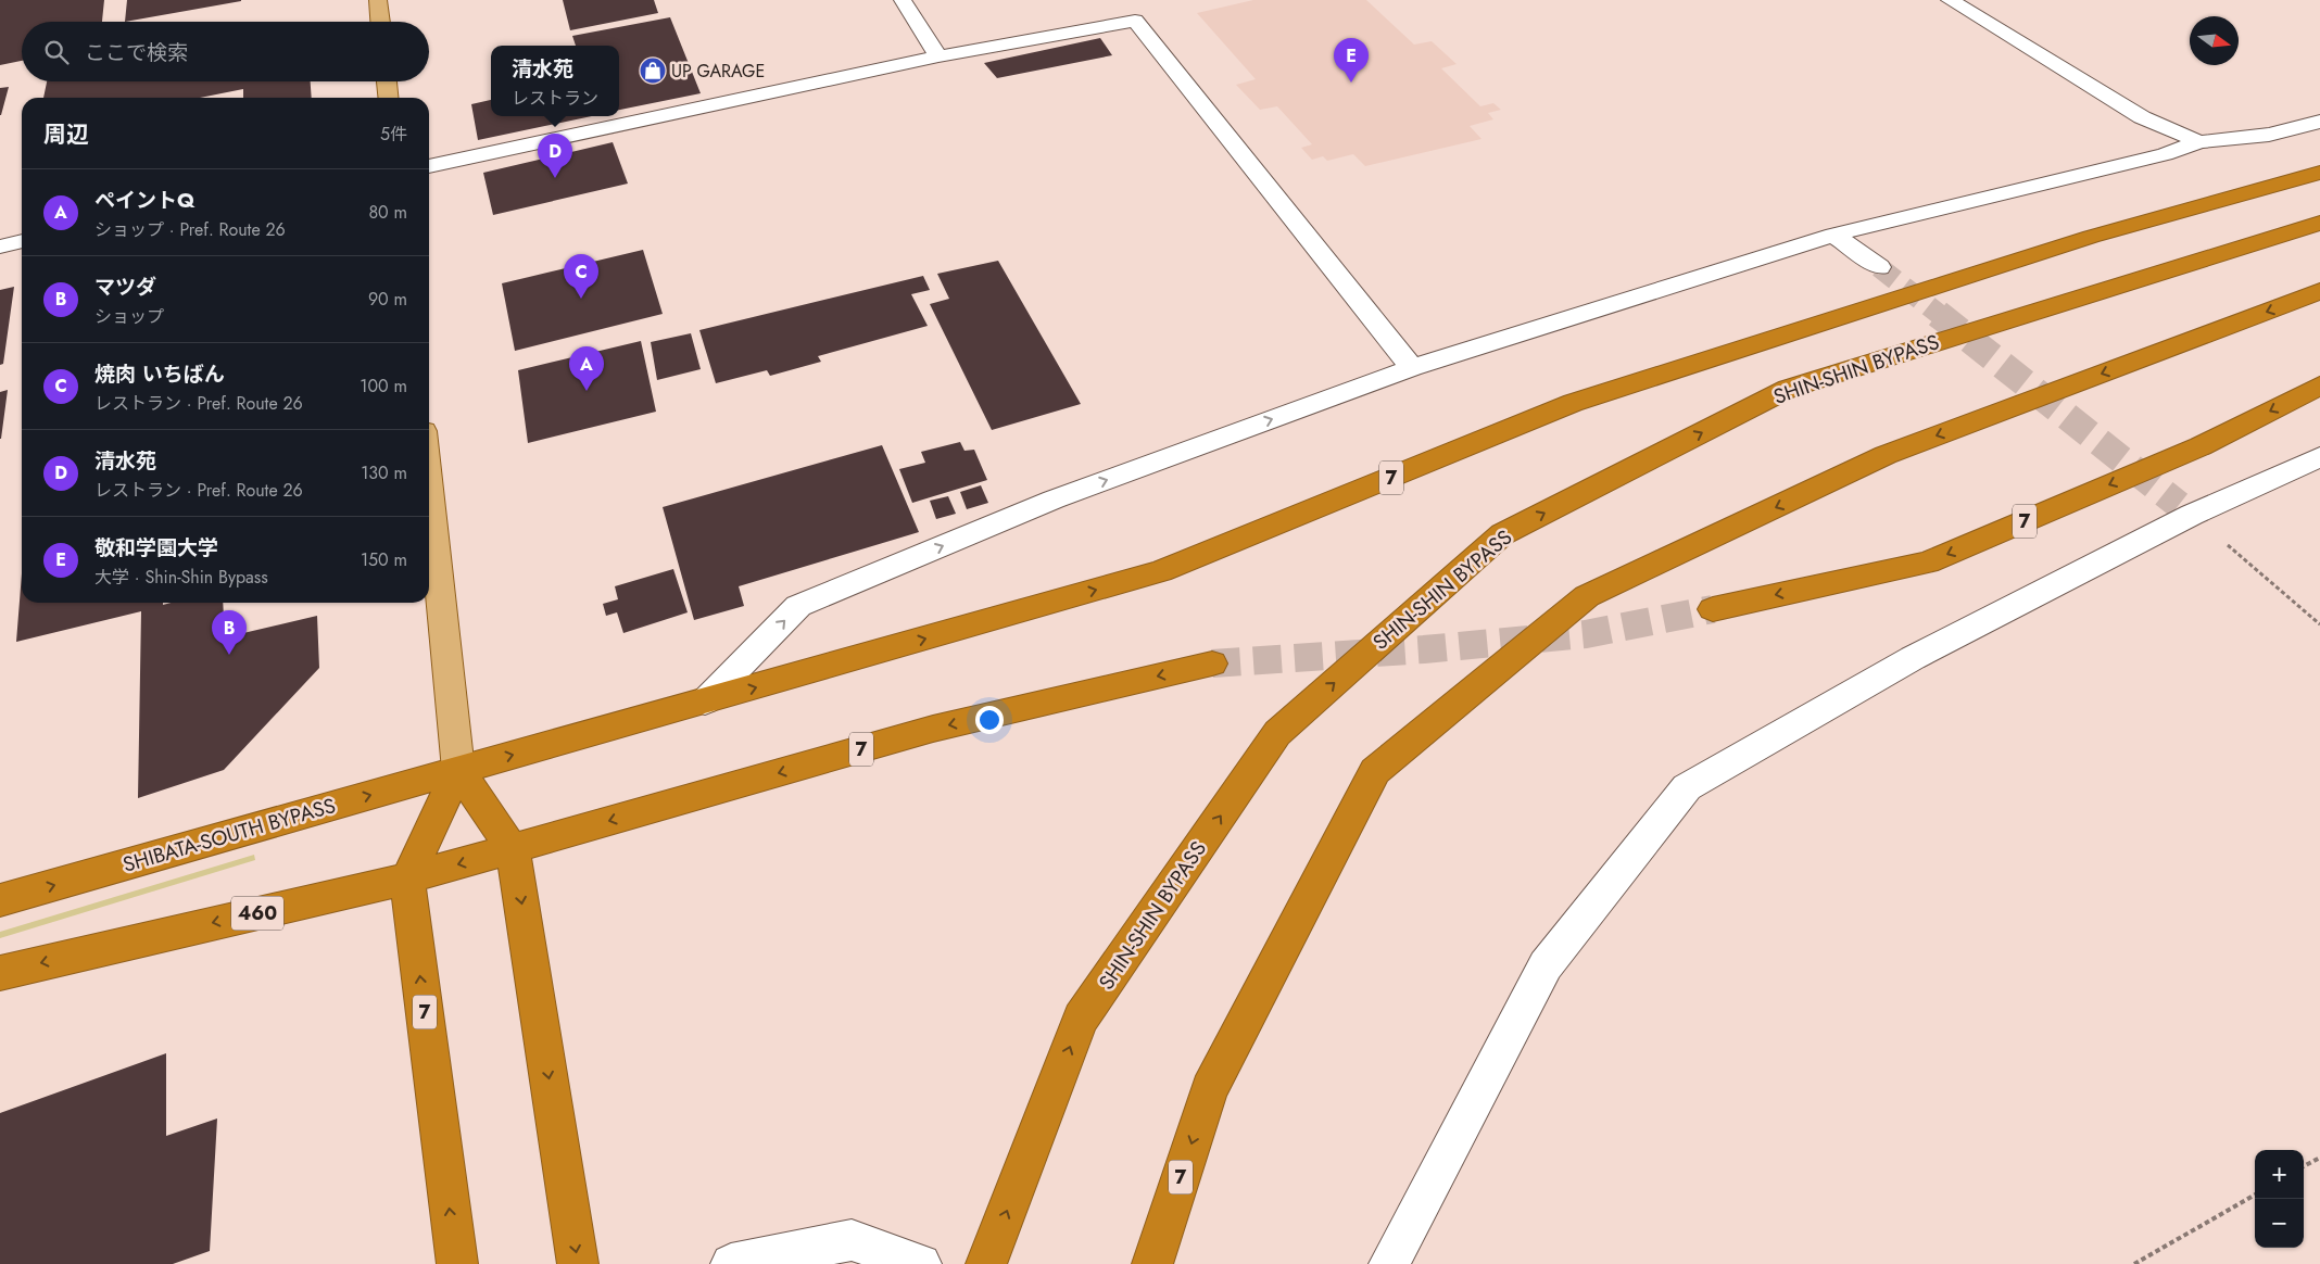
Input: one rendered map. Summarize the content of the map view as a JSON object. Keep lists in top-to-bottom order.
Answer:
{
  "streets": {
    "highway": [
      "SHIN-SHIN BYPASS",
      "7",
      "SHIBATA-SOUTH BYPASS",
      "460"
    ]
  },
  "crossings": [
    ["7", "SHIBATA-SOUTH BYPASS"],
    ["7", "460"]
  ],
  "places": {
    "shop": ["UP GARAGE"]
  },
  "north": "right",
  "page": {
    "search": "ここで検索",
    "pins": [
      "E",
      "D",
      "C",
      "A",
      "B"
    ],
    "popup": ["清水苑", "レストラン"],
    "heading": ["周辺", "5件"],
    "list": [
      {
        "mark": "A",
        "name": "ペイントQ",
        "note": "ショップ · Pref. Route 26",
        "value": "80 m"
      },
      {
        "mark": "B",
        "name": "マツダ",
        "note": "ショップ",
        "value": "90 m"
      },
      {
        "mark": "C",
        "name": "焼肉 いちばん",
        "note": "レストラン · Pref. Route 26",
        "value": "100 m"
      },
      {
        "mark": "D",
        "name": "清水苑",
        "note": "レストラン · Pref. Route 26",
        "value": "130 m"
      },
      {
        "mark": "E",
        "name": "敬和学園大学",
        "note": "大学 · Shin-Shin Bypass",
        "value": "150 m"
      }
    ],
    "map_buttons": ["+", "−"]
  }
}
